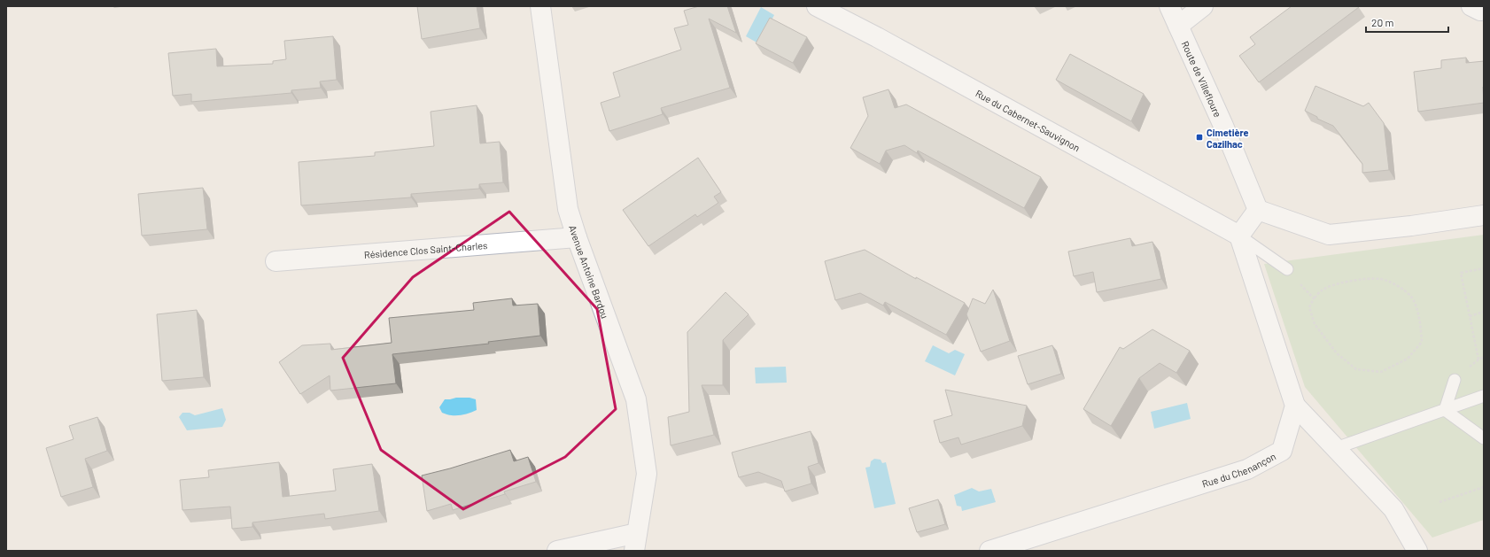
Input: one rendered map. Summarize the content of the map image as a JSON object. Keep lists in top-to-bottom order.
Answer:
{
  "streets": {
    "street": [
      "Route de Villefloure",
      "Rue du Cabernet-Sauvignon",
      "Résidence Clos Saint-Charles",
      "Avenue Antoine Bardou",
      "Rue du Chenançon"
    ]
  },
  "crossings": [
    ["Résidence Clos Saint-Charles", "Avenue Antoine Bardou"]
  ],
  "places": {
    "transit": ["Cimetière Cazilhac"]
  },
  "scale_bar": "20 m"
}
